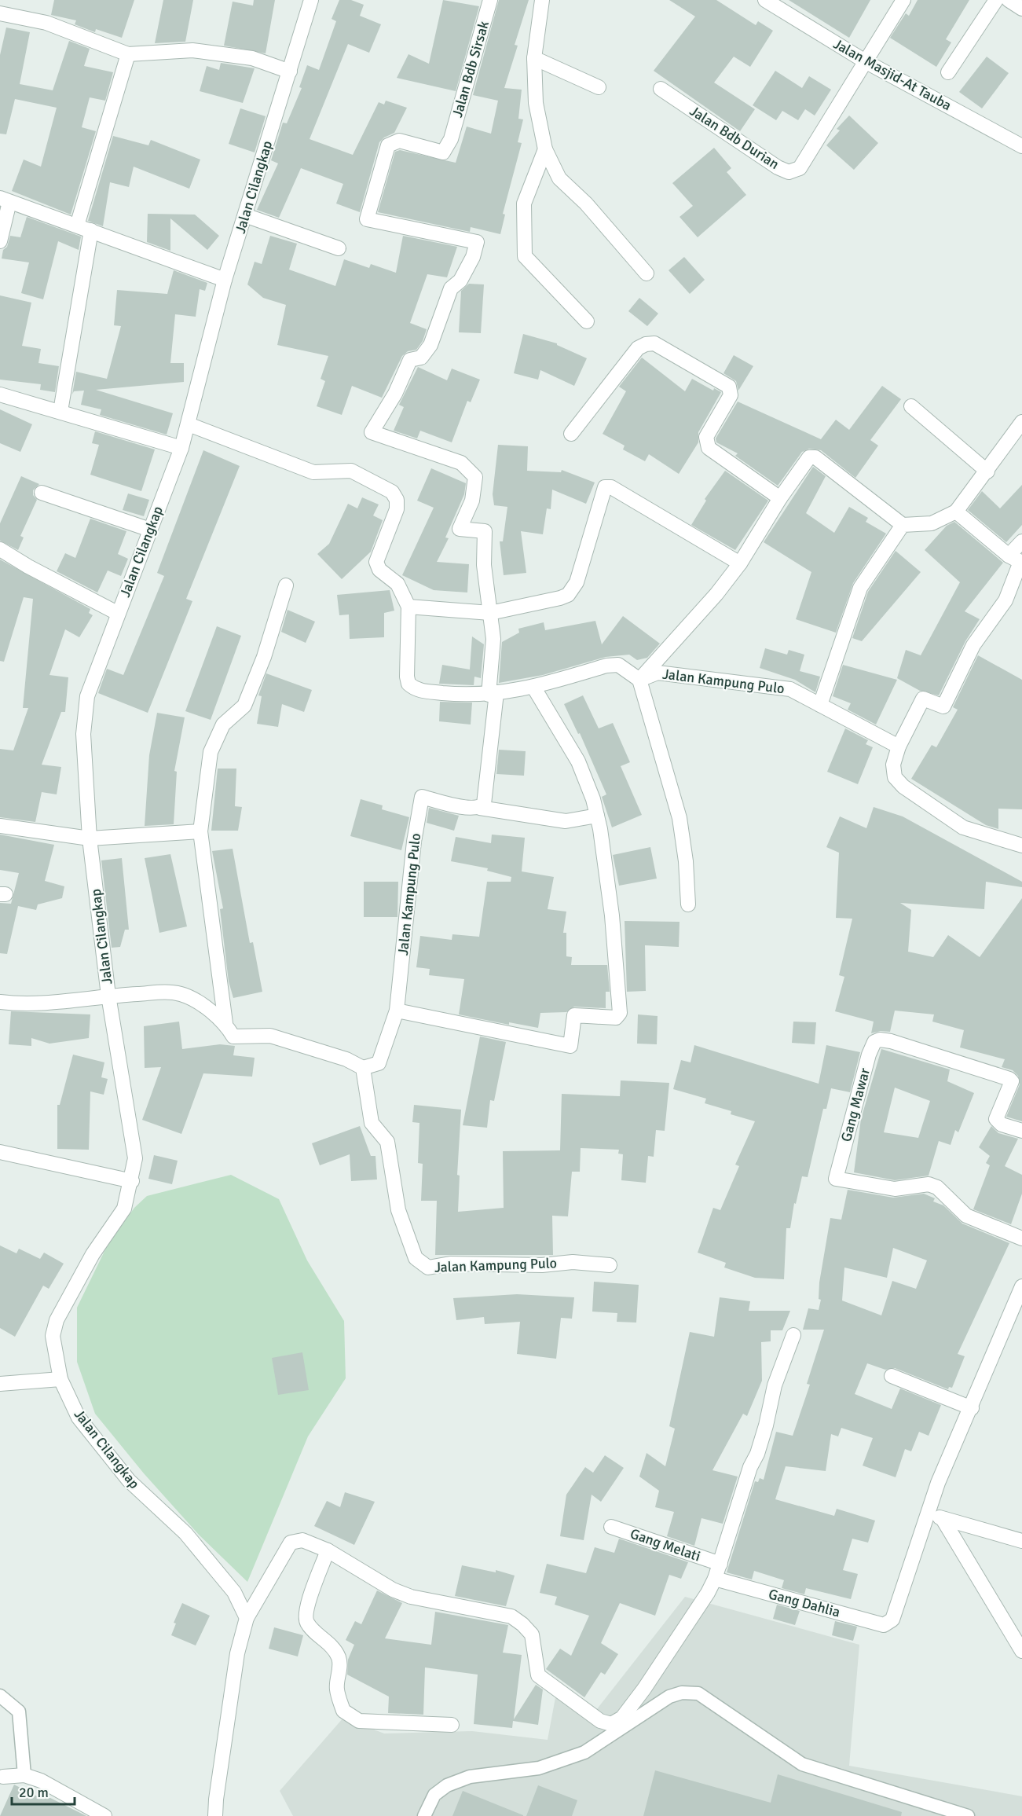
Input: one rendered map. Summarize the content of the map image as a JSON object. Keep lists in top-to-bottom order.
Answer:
{
  "streets": {
    "street": [
      "Jalan Bdb Sirsak",
      "Jalan Masjid-At Tauba",
      "Jalan Bdb Durian",
      "Jalan Cilangkap",
      "Jalan Kampung Pulo",
      "Gang Mawar",
      "Gang Melati",
      "Gang Dahlia"
    ]
  },
  "crossings": [
    ["Jalan Masjid-At Tauba", "Jalan Bdb Durian"]
  ],
  "scale_bar": "20 m"
}
